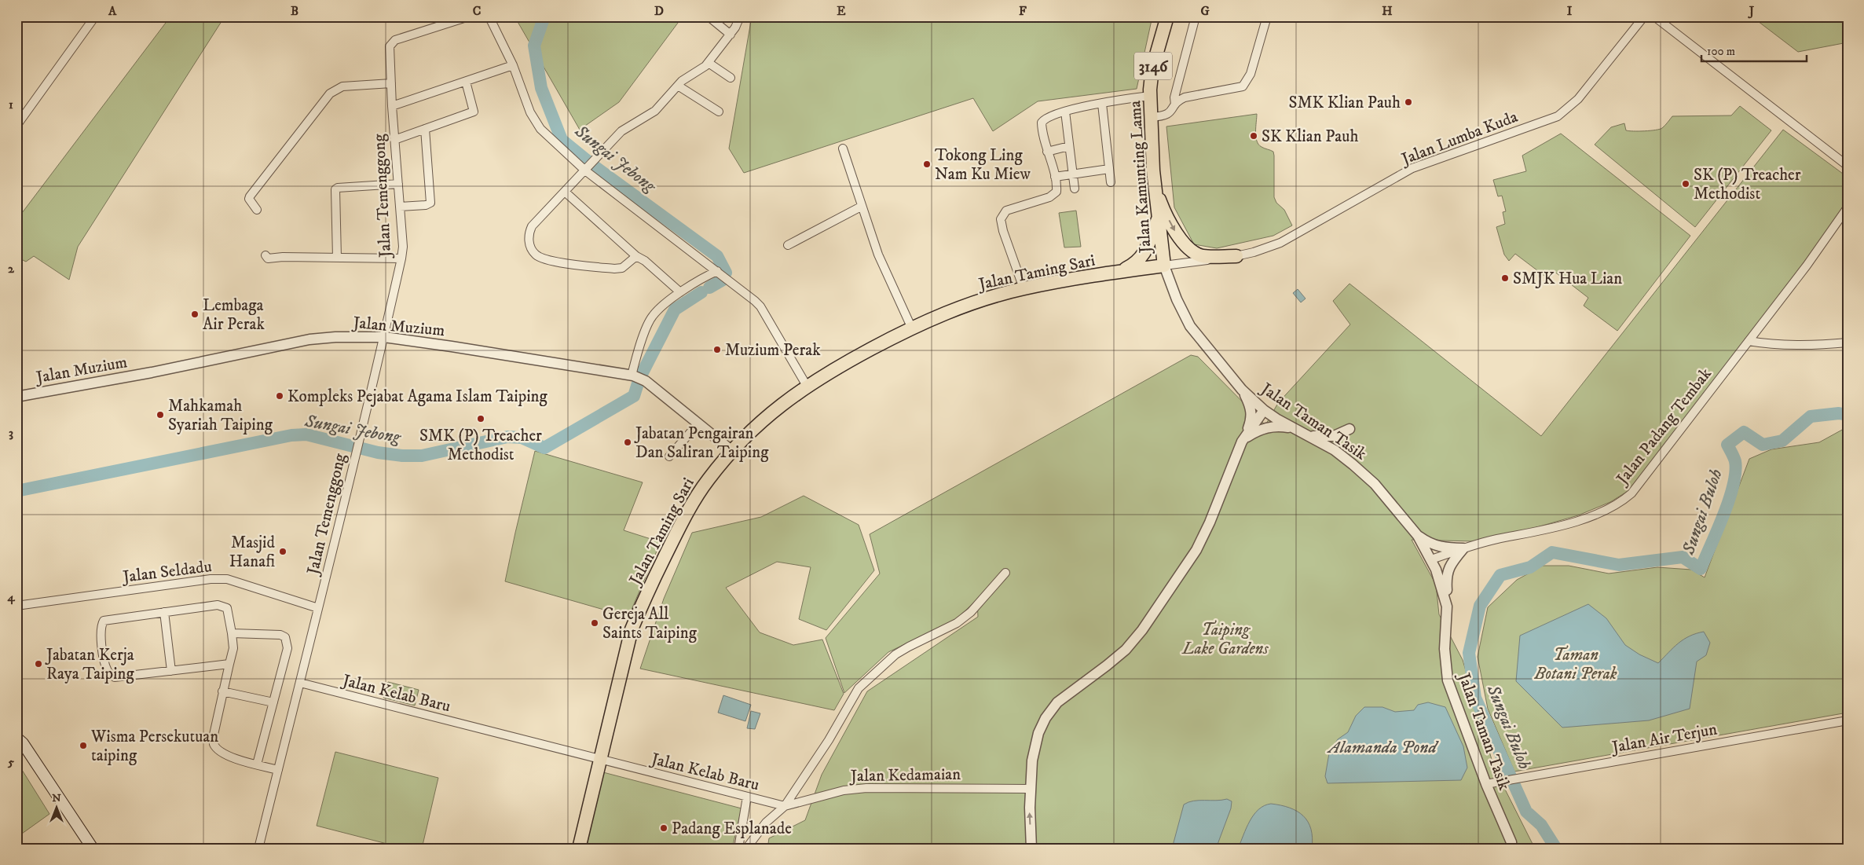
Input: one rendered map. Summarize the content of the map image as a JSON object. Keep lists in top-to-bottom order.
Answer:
{
  "streets": {
    "main road": ["3146", "Jalan Kamunting Lama", "Jalan Taming Sari"],
    "street": [
      "Jalan Lumba Kuda",
      "Jalan Temenggong",
      "Jalan Muzium",
      "Jalan Taman Tasik",
      "Jalan Padang Tembak",
      "Jalan Seldadu",
      "Jalan Kelab Baru",
      "Jalan Air Terjun",
      "Jalan Kedamaian"
    ]
  },
  "crossings": [
    ["Jalan Lumba Kuda", "Jalan Kamunting Lama"],
    ["Jalan Lumba Kuda", "Jalan Taming Sari"],
    ["Jalan Lumba Kuda", "Jalan Taman Tasik"],
    ["Jalan Kamunting Lama", "Jalan Taming Sari"],
    ["Jalan Kamunting Lama", "Jalan Taman Tasik"],
    ["Jalan Temenggong", "Jalan Muzium"],
    ["Jalan Temenggong", "Jalan Seldadu"],
    ["Jalan Temenggong", "Jalan Kelab Baru"],
    ["Jalan Taming Sari", "Jalan Muzium"],
    ["Jalan Taming Sari", "Jalan Taman Tasik"],
    ["Jalan Taming Sari", "Jalan Kelab Baru"],
    ["Jalan Taman Tasik", "Jalan Padang Tembak"],
    ["Jalan Taman Tasik", "Jalan Air Terjun"],
    ["Jalan Kelab Baru", "Jalan Kedamaian"]
  ],
  "water": ["Sungai Jebong", "Sungai Buloh", "Alamanda Pond"],
  "parks": ["Taiping Lake Gardens", "Taman Botani Perak"],
  "places": [
    "SMK Klian Pauh",
    "SK Klian Pauh",
    "Tokong Ling Nam Ku Miew",
    "SK (P) Treacher Methodist",
    "SMJK Hua Lian",
    "Lembaga Air Perak",
    "Muzium Perak",
    "Kompleks Pejabat Agama Islam Taiping",
    "Mahkamah Syariah Taiping",
    "SMK (P) Treacher Methodist",
    "Jabatan Pengairan Dan Saliran Taiping",
    "Masjid Hanafi",
    "Gereja All Saints Taiping",
    "Jabatan Kerja Raya Taiping",
    "Wisma Persekutuan taiping",
    "Padang Esplanade"
  ],
  "scale_bar": "100 m",
  "north": "top",
  "grid": {
    "columns": [
      "A",
      "B",
      "C",
      "D",
      "E",
      "F",
      "G",
      "H",
      "I",
      "J"
    ],
    "rows": [
      "1",
      "2",
      "3",
      "4",
      "5"
    ]
  }
}
